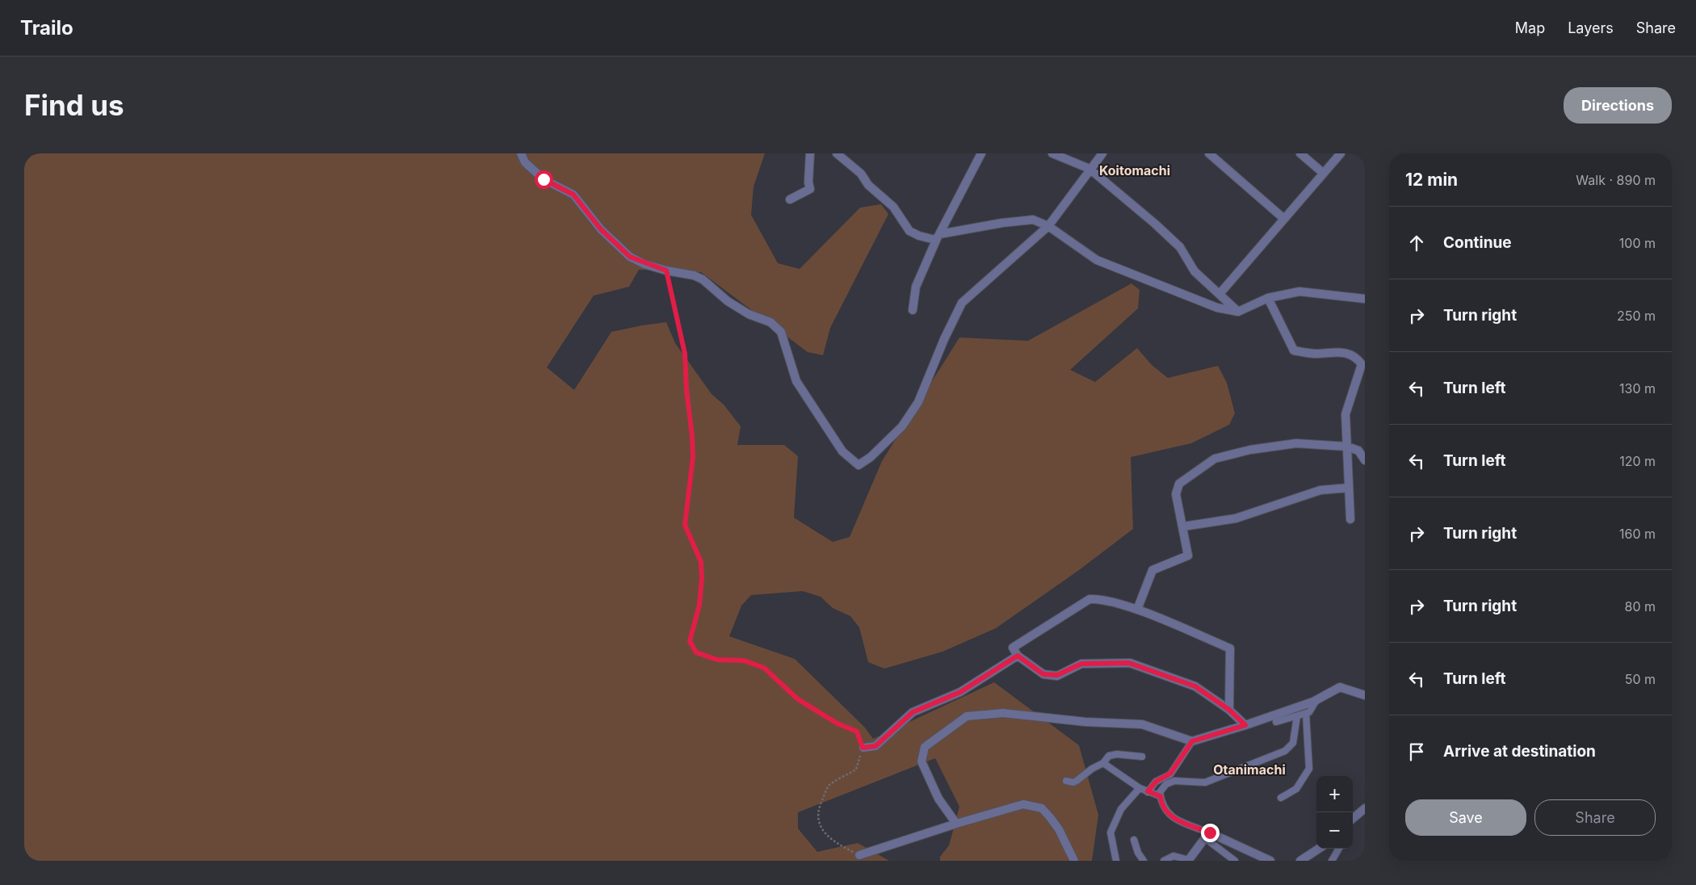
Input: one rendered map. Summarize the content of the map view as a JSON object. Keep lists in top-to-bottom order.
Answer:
{
  "districts": ["Koitomachi", "Otanimachi"],
  "page": {
    "header": "Trailo",
    "nav": ["Map", "Layers", "Share"],
    "buttons": [
      "Directions",
      ["Save", "Share"]
    ],
    "title": "Find us",
    "heading": ["12 min", "Walk · 890 m"],
    "list": [
      ["Continue", "100 m"],
      ["Turn right", "250 m"],
      ["Turn left", "130 m"],
      ["Turn left", "120 m"],
      ["Turn right", "160 m"],
      ["Turn right", "80 m"],
      ["Turn left", "50 m"],
      "Arrive at destination"
    ],
    "map_buttons": ["+", "−"]
  }
}
